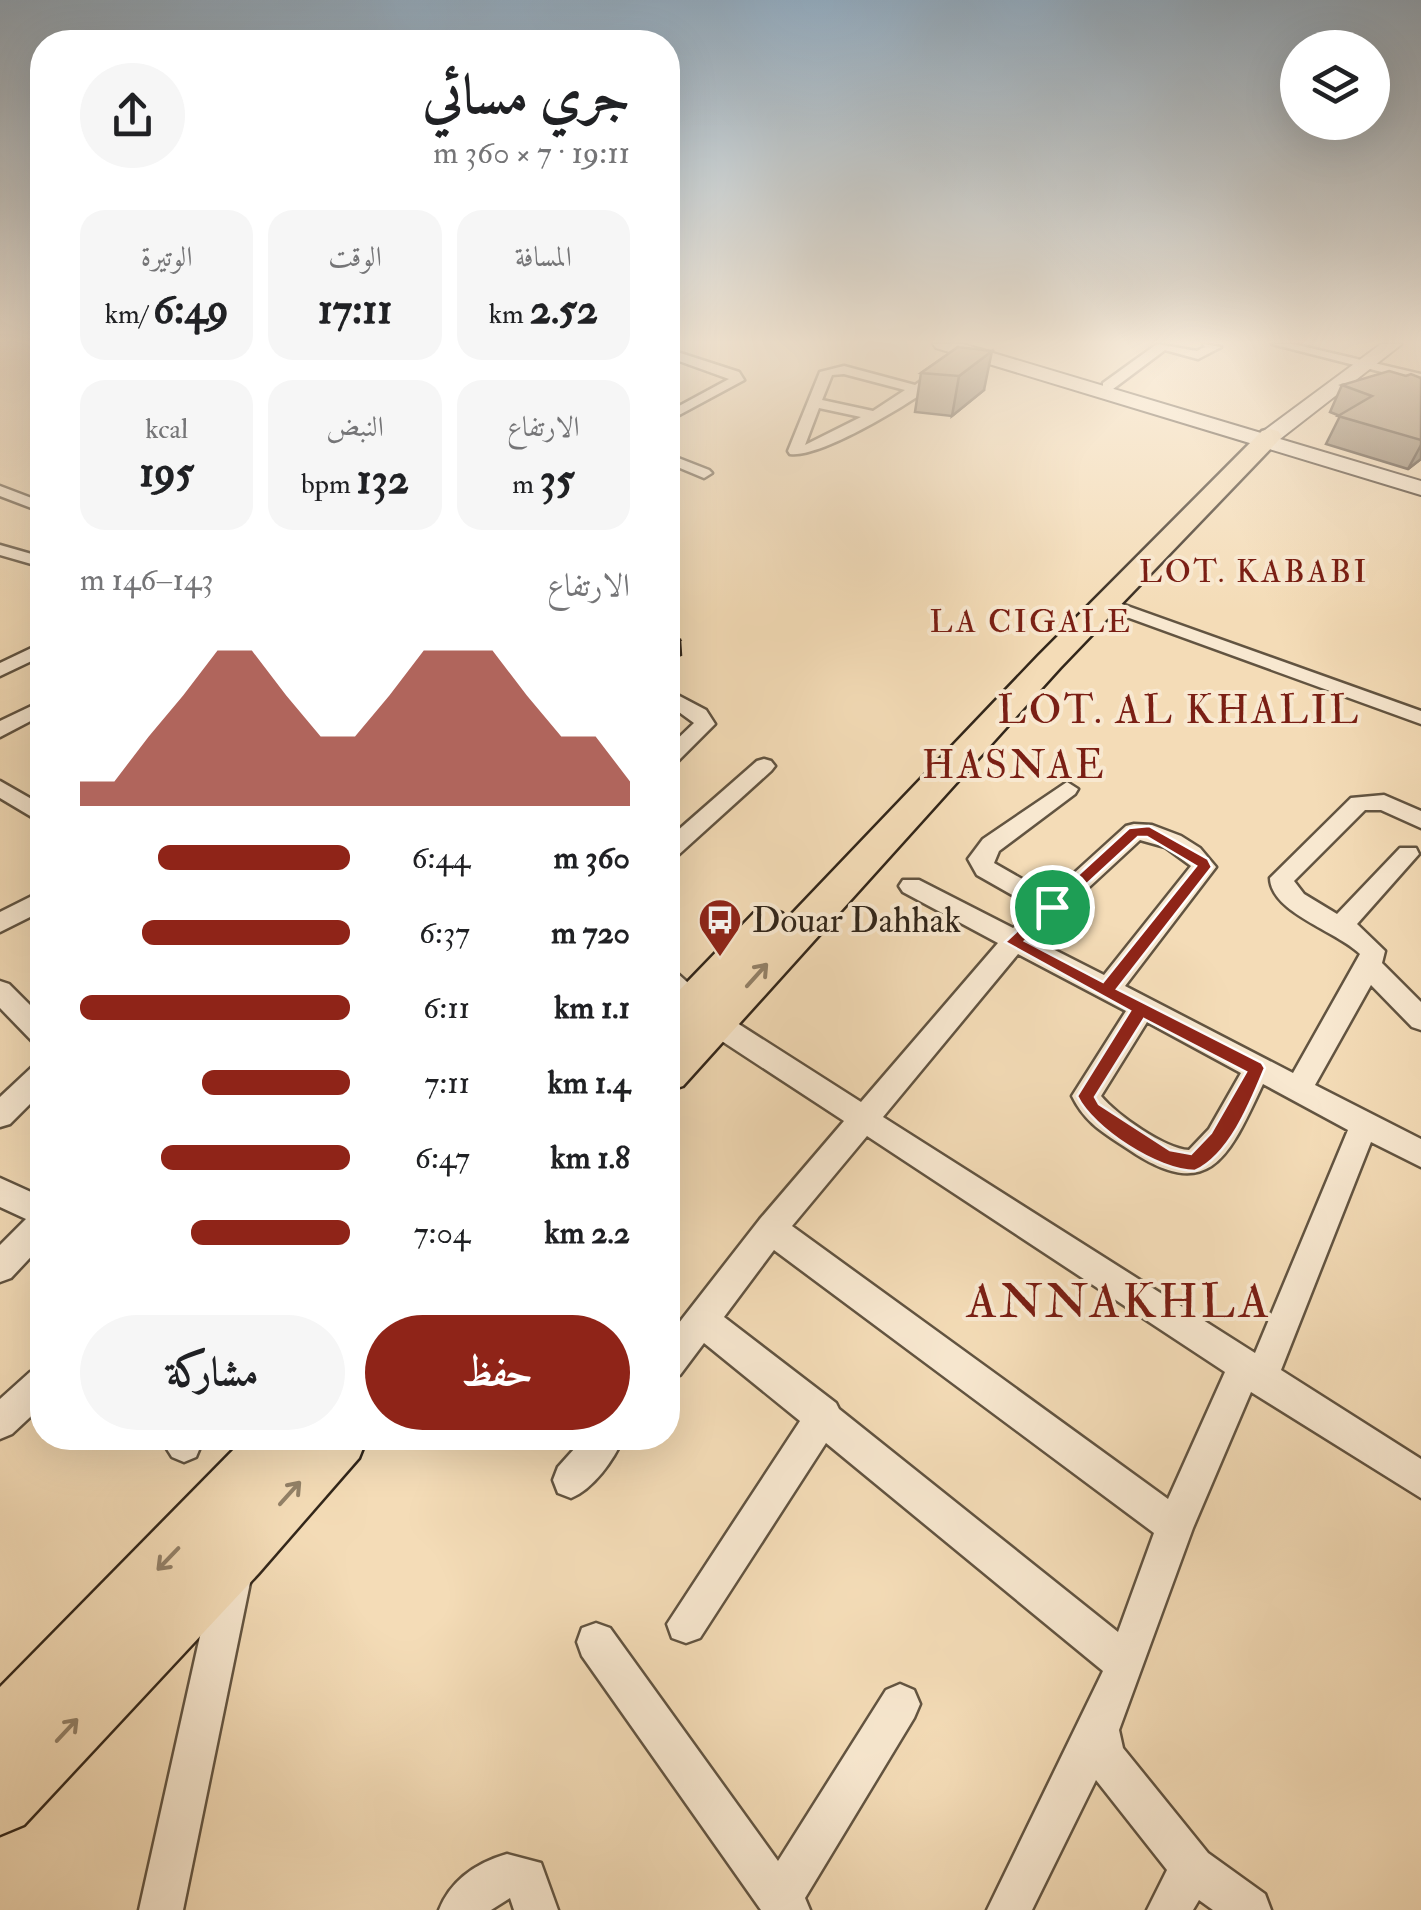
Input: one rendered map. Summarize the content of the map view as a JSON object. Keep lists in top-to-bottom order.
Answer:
{
  "districts": [
    "LOT. KABABI",
    "LA CIGALE",
    "LOT. AL KHALIL",
    "HASNAE",
    "ANNAKHLA"
  ],
  "places": {
    "bus stop": ["Douar Dahhak"]
  },
  "page": {
    "heading": ["جري مسائي", "19:11 · 7 × 360 m"],
    "stats": [
      ["المسافة", "2.52 km"],
      ["الوقت", "17:11"],
      ["الوتيرة", "6:49 /km"],
      ["الارتفاع", "35 m"],
      ["النبض", "132 bpm"],
      ["kcal", "195"]
    ],
    "chart": ["الارتفاع", "143–146 m"],
    "list": [
      {
        "name": "360 m",
        "note": "6:44"
      },
      {
        "name": "720 m",
        "note": "6:37"
      },
      {
        "name": "1.1 km",
        "note": "6:11"
      },
      {
        "name": "1.4 km",
        "note": "7:11"
      },
      {
        "name": "1.8 km",
        "note": "6:47"
      },
      {
        "name": "2.2 km",
        "note": "7:04"
      }
    ],
    "buttons": ["حفظ", "مشاركة"]
  }
}
